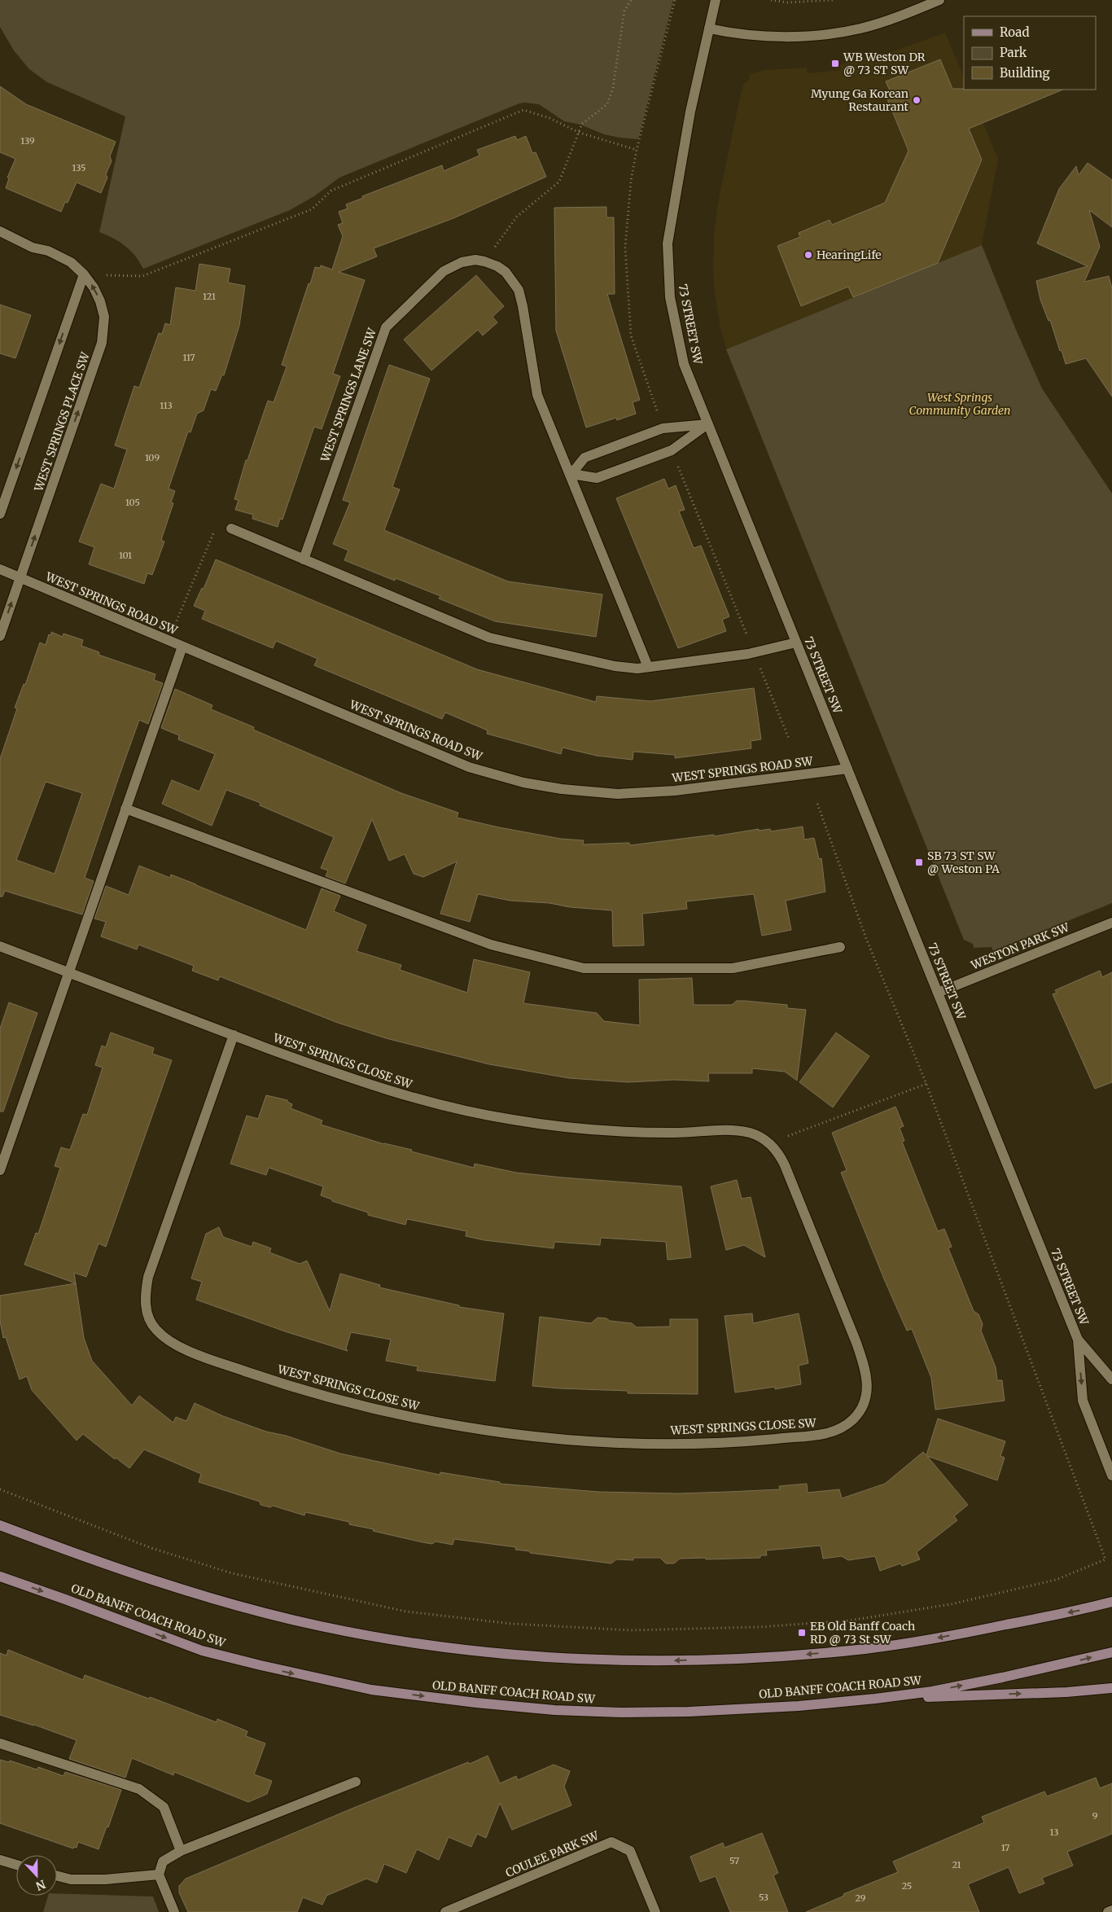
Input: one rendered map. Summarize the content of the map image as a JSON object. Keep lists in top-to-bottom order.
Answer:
{
  "streets": {
    "main road": ["OLD BANFF COACH ROAD SW"],
    "street": [
      "73 STREET SW",
      "WEST SPRINGS LANE SW",
      "WEST SPRINGS PLACE SW",
      "WEST SPRINGS ROAD SW",
      "WESTON PARK SW",
      "WEST SPRINGS CLOSE SW",
      "COULEE PARK SW"
    ]
  },
  "crossings": [
    ["73 STREET SW", "WEST SPRINGS ROAD SW"],
    ["73 STREET SW", "WESTON PARK SW"],
    ["WEST SPRINGS PLACE SW", "WEST SPRINGS ROAD SW"]
  ],
  "parks": ["West Springs Community Garden"],
  "places": {
    "transit": ["WB Weston DR @ 73 ST SW", "SB 73 ST SW @ Weston PA", "EB Old Banff Coach RD @ 73 St SW"],
    "other": ["Myung Ga Korean Restaurant", "HearingLife"]
  },
  "house_numbers": [
    "139",
    "135",
    "121",
    "117",
    "113",
    "109",
    "105",
    "101",
    "9",
    "13",
    "17",
    "57",
    "21",
    "25",
    "53",
    "29"
  ],
  "legend": ["Road", "Park", "Building"],
  "north": "bottom"
}
